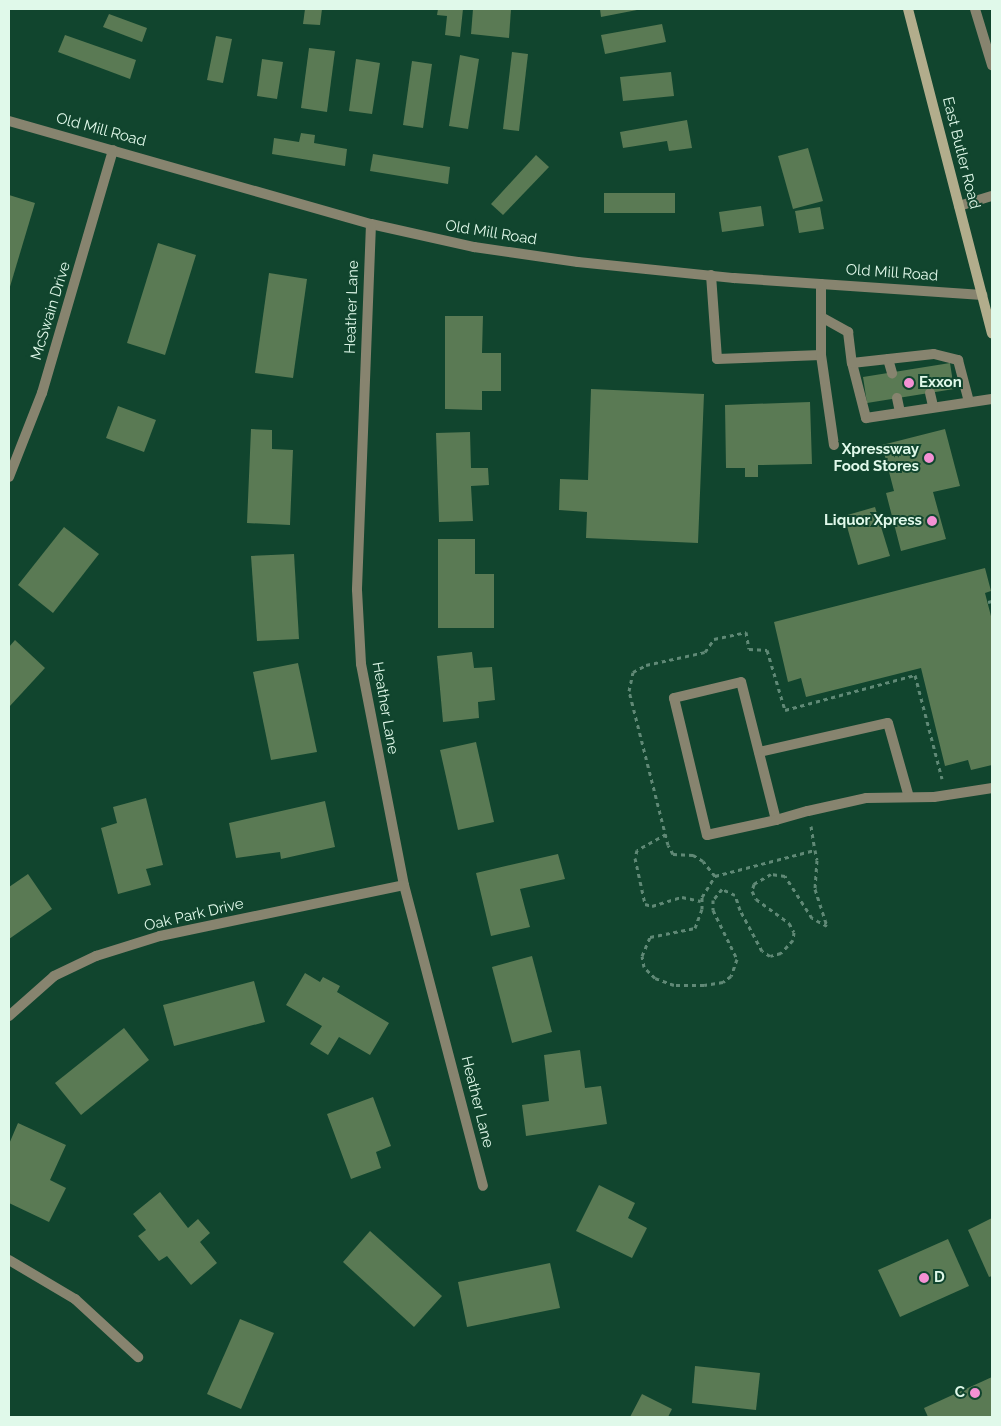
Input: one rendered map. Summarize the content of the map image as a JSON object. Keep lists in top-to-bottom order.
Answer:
{
  "streets": {
    "main road": ["East Butler Road"],
    "street": [
      "Old Mill Road",
      "Heather Lane",
      "McSwain Drive",
      "Oak Park Drive"
    ]
  },
  "crossings": [
    ["Old Mill Road", "East Butler Road"],
    ["Old Mill Road", "Heather Lane"],
    ["Old Mill Road", "McSwain Drive"],
    ["Heather Lane", "Oak Park Drive"]
  ],
  "places": [
    "Exxon",
    "Xpressway Food Stores",
    "Liquor Xpress",
    "D",
    "C"
  ]
}
